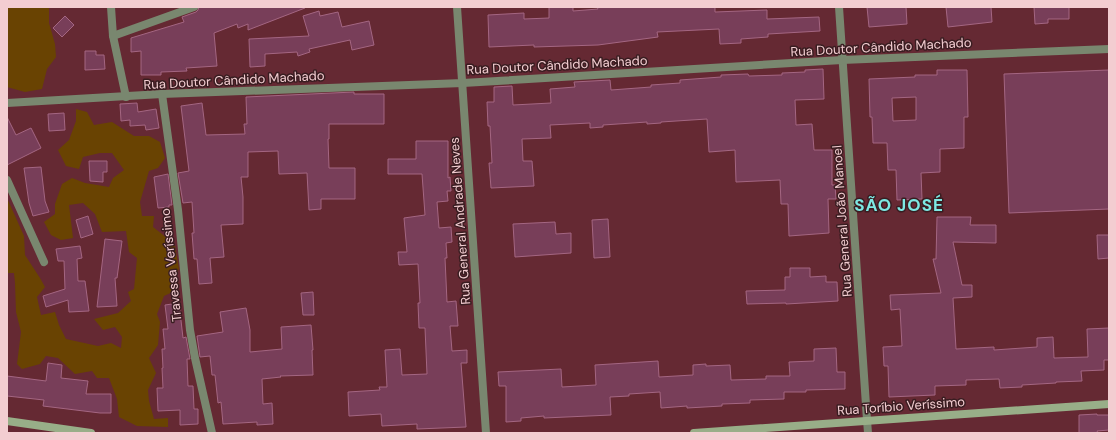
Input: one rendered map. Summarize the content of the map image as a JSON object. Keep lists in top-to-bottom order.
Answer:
{
  "streets": {
    "main road": ["Rua Toríbio Veríssimo"],
    "street": [
      "Rua Doutor Cândido Machado",
      "Rua General Andrade Neves",
      "Rua General João Manoel",
      "Travessa Veríssimo"
    ]
  },
  "crossings": [
    ["Rua Doutor Cândido Machado", "Rua General Andrade Neves"],
    ["Rua Doutor Cândido Machado", "Rua General João Manoel"],
    ["Rua Doutor Cândido Machado", "Travessa Veríssimo"],
    ["Rua General João Manoel", "Rua Toríbio Veríssimo"]
  ],
  "districts": ["SÃO JOSÉ"]
}
